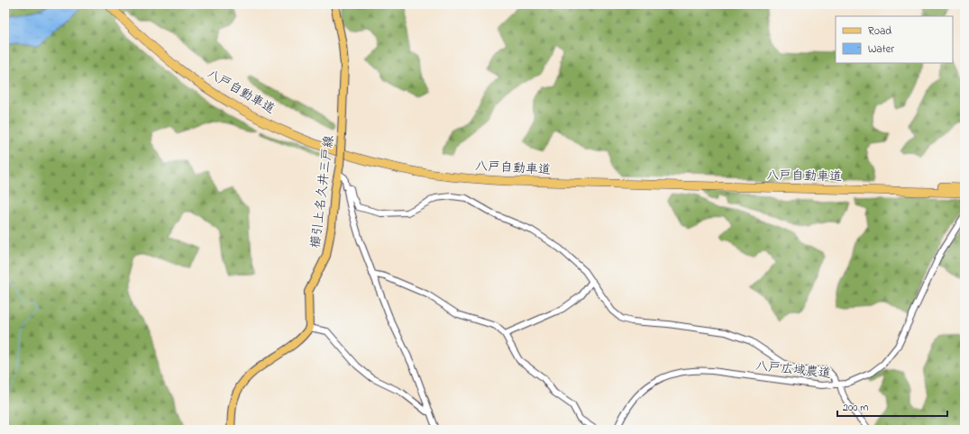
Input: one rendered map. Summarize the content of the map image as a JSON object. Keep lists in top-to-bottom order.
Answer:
{
  "streets": {
    "highway": ["八戸自動車道"],
    "main road": ["櫛引上名久井三戸線"],
    "street": ["八戸広域農道"]
  },
  "legend": ["Road", "Water"],
  "scale_bar": "200 m"
}
